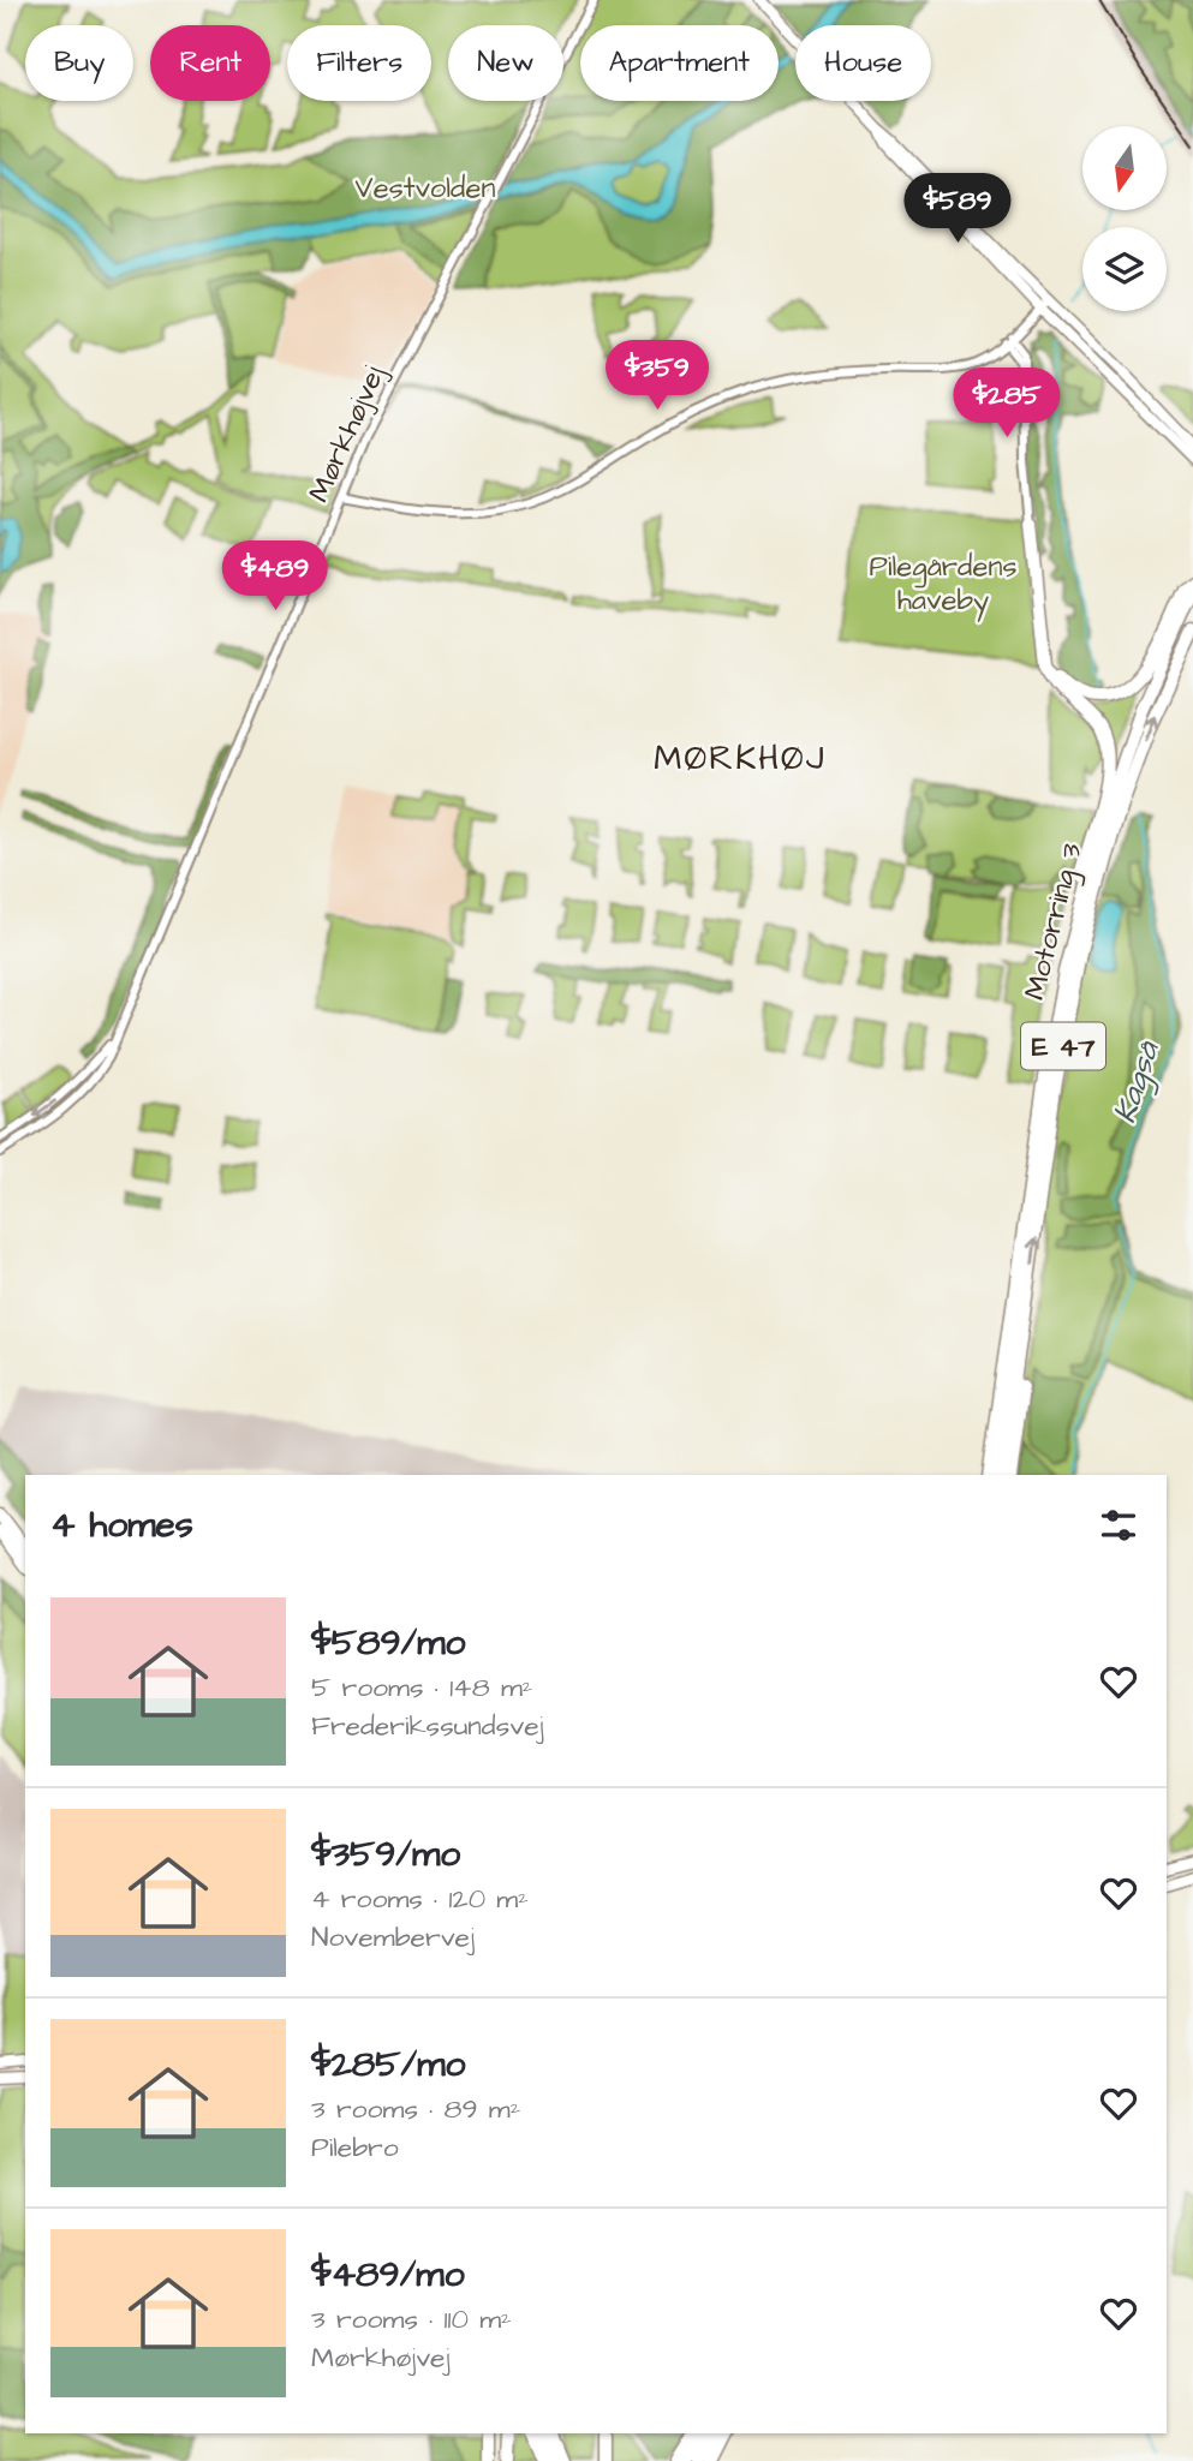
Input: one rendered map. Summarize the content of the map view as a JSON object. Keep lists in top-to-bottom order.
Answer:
{
  "streets": {
    "highway": ["Motorring 3", "E 47"],
    "street": ["Mørkhøjvej"]
  },
  "districts": ["MØRKHØJ"],
  "water": ["Kagså"],
  "parks": ["Vestvolden", "Pilegårdens haveby"],
  "north": "bottom",
  "page": {
    "chip": [
      "Buy",
      "Rent",
      "Filters",
      "New",
      "Apartment",
      "House"
    ],
    "price": [
      "$589",
      "$359",
      "$285",
      "$489"
    ],
    "heading": "4 homes",
    "list": [
      {
        "name": "$589/mo",
        "note": "5 rooms · 148 m² · Frederikssundsvej"
      },
      {
        "name": "$359/mo",
        "note": "4 rooms · 120 m² · Novembervej"
      },
      {
        "name": "$285/mo",
        "note": "3 rooms · 89 m² · Pilebro"
      },
      {
        "name": "$489/mo",
        "note": "3 rooms · 110 m² · Mørkhøjvej"
      }
    ]
  }
}
